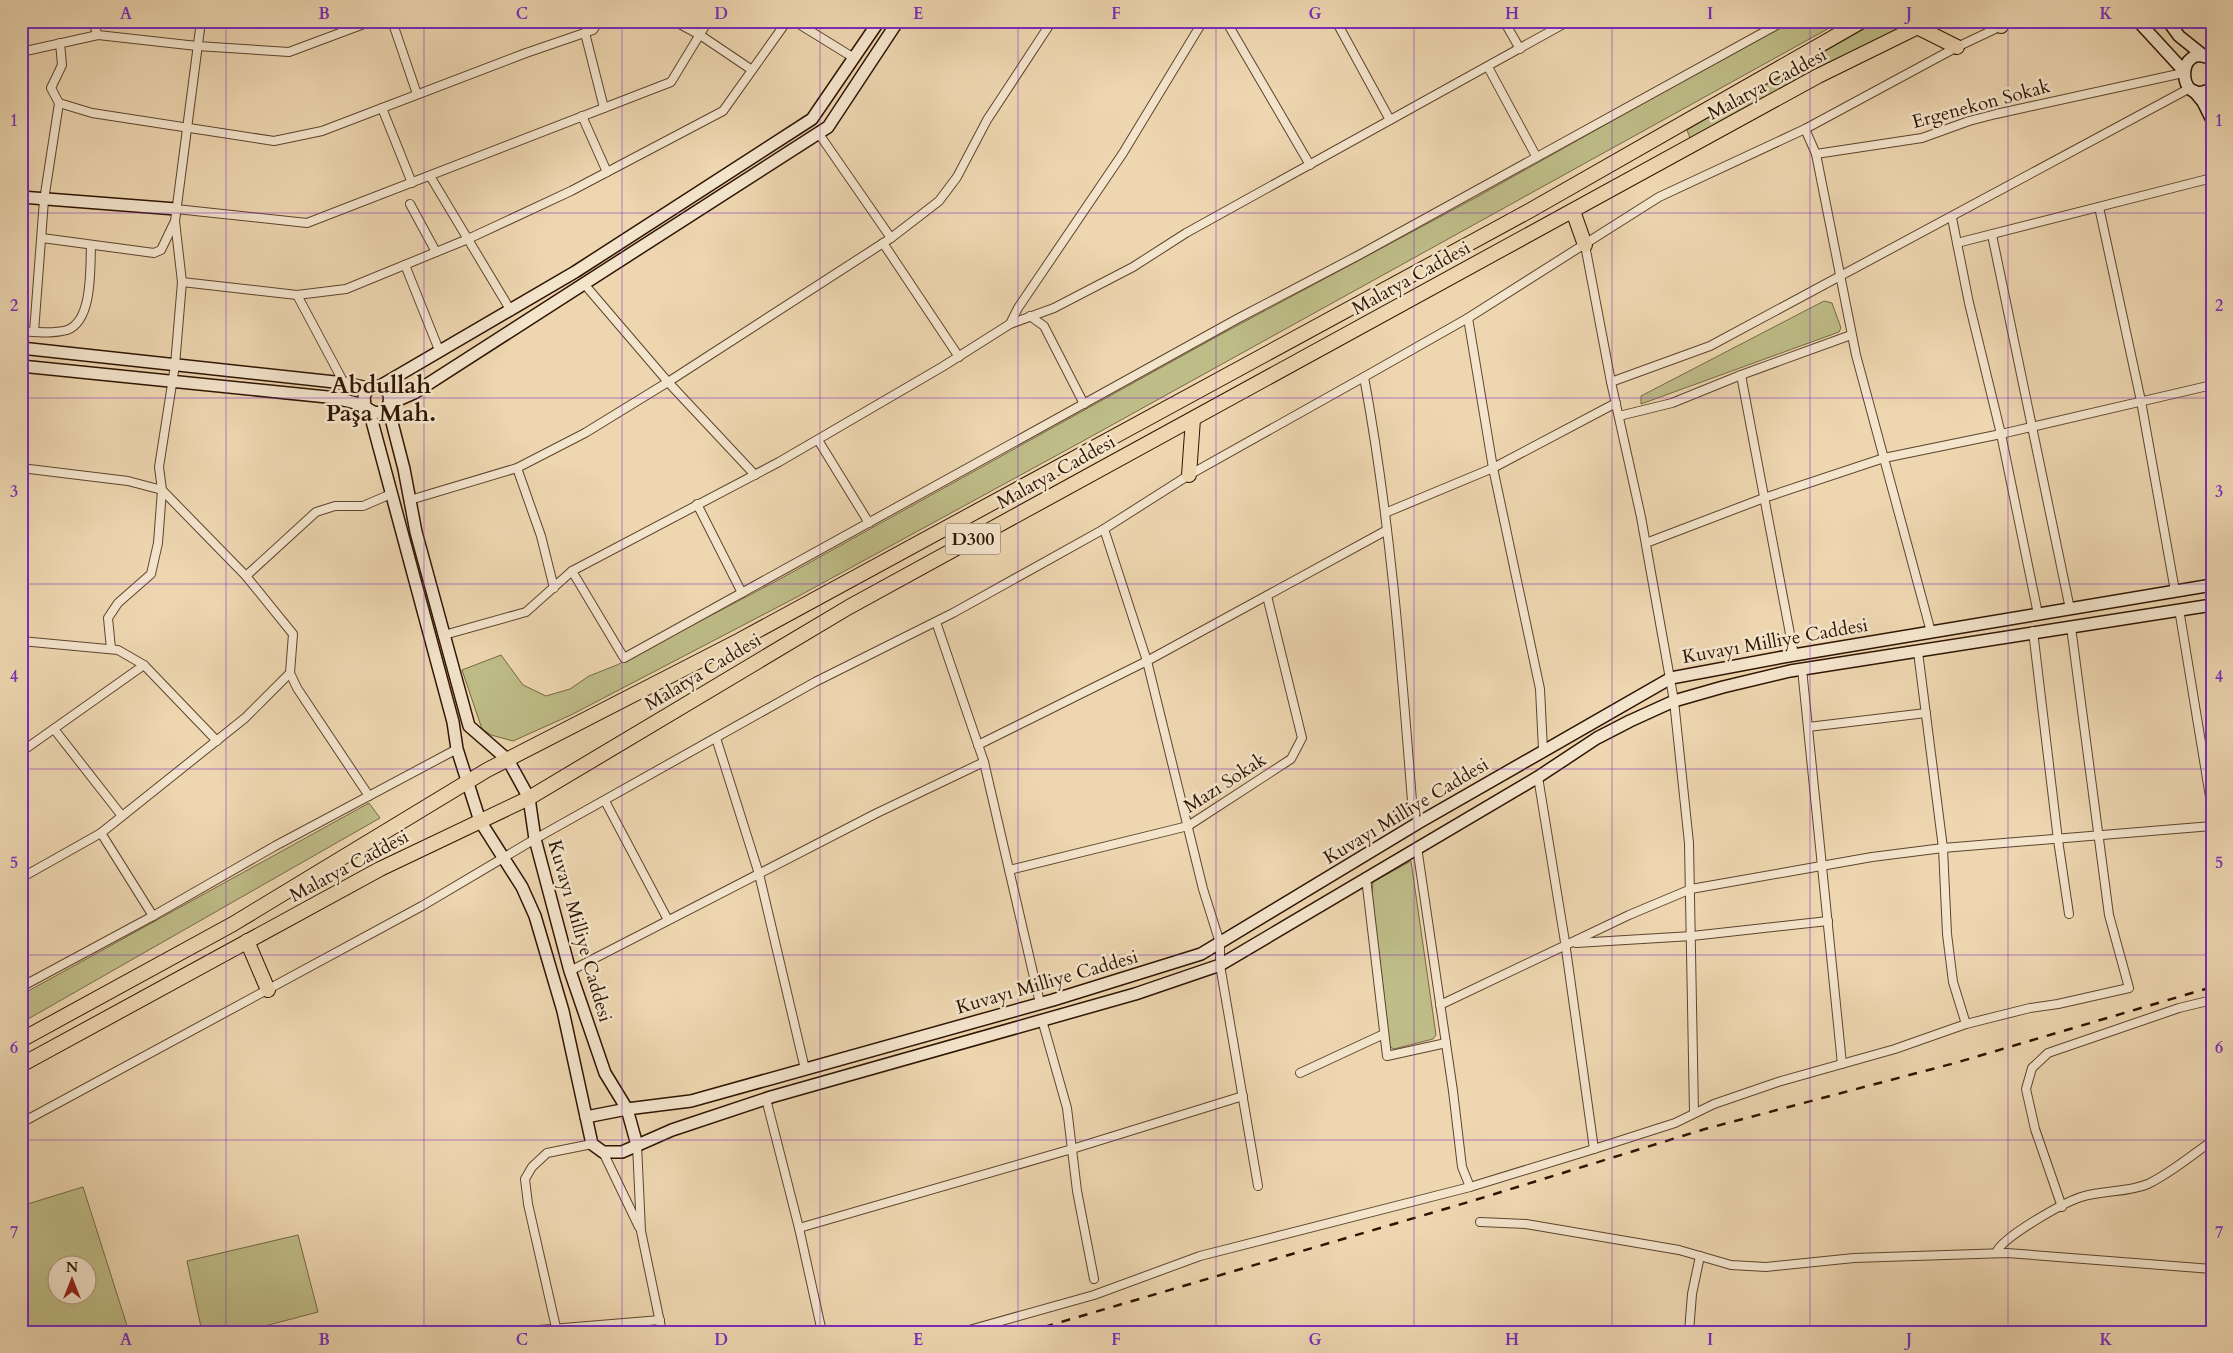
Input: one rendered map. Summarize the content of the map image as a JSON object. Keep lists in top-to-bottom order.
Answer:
{
  "streets": {
    "highway": ["Malatya Caddesi", "D300"],
    "main road": ["Kuvayı Milliye Caddesi"],
    "street": ["Ergenekon Sokak", "Mazı Sokak"]
  },
  "crossings": [
    ["Malatya Caddesi", "Kuvayı Milliye Caddesi"]
  ],
  "districts": ["Abdullah Paşa Mah."],
  "north": "top",
  "grid": {
    "columns": [
      "A",
      "B",
      "C",
      "D",
      "E",
      "F",
      "G",
      "H",
      "I",
      "J",
      "K"
    ],
    "rows": [
      "1",
      "2",
      "3",
      "4",
      "5",
      "6",
      "7"
    ]
  }
}
